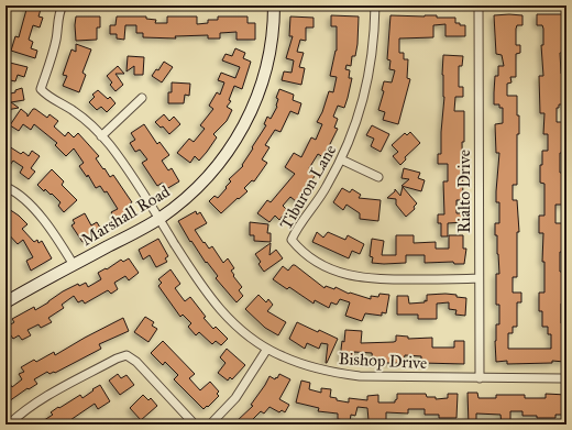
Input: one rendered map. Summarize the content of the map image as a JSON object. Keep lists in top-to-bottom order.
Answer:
{
  "streets": {
    "street": [
      "Tiburon Lane",
      "Rialto Drive",
      "Marshall Road",
      "Bishop Drive"
    ]
  },
  "crossings": [
    ["Tiburon Lane", "Rialto Drive"],
    ["Rialto Drive", "Bishop Drive"],
    ["Marshall Road", "Bishop Drive"]
  ]
}
